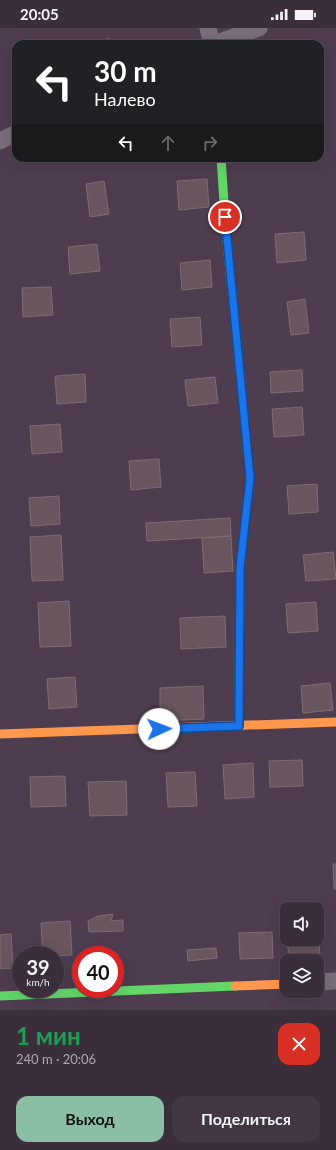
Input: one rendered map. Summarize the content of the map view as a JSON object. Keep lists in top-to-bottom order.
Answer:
{
  "page": {
    "status": "20:05",
    "turn": ["30 m", "Налево"],
    "speed": "39 km/h",
    "limit": "40",
    "heading": ["1 мин", "240 m · 20:06"],
    "buttons": ["Выход", "Поделиться"]
  }
}
